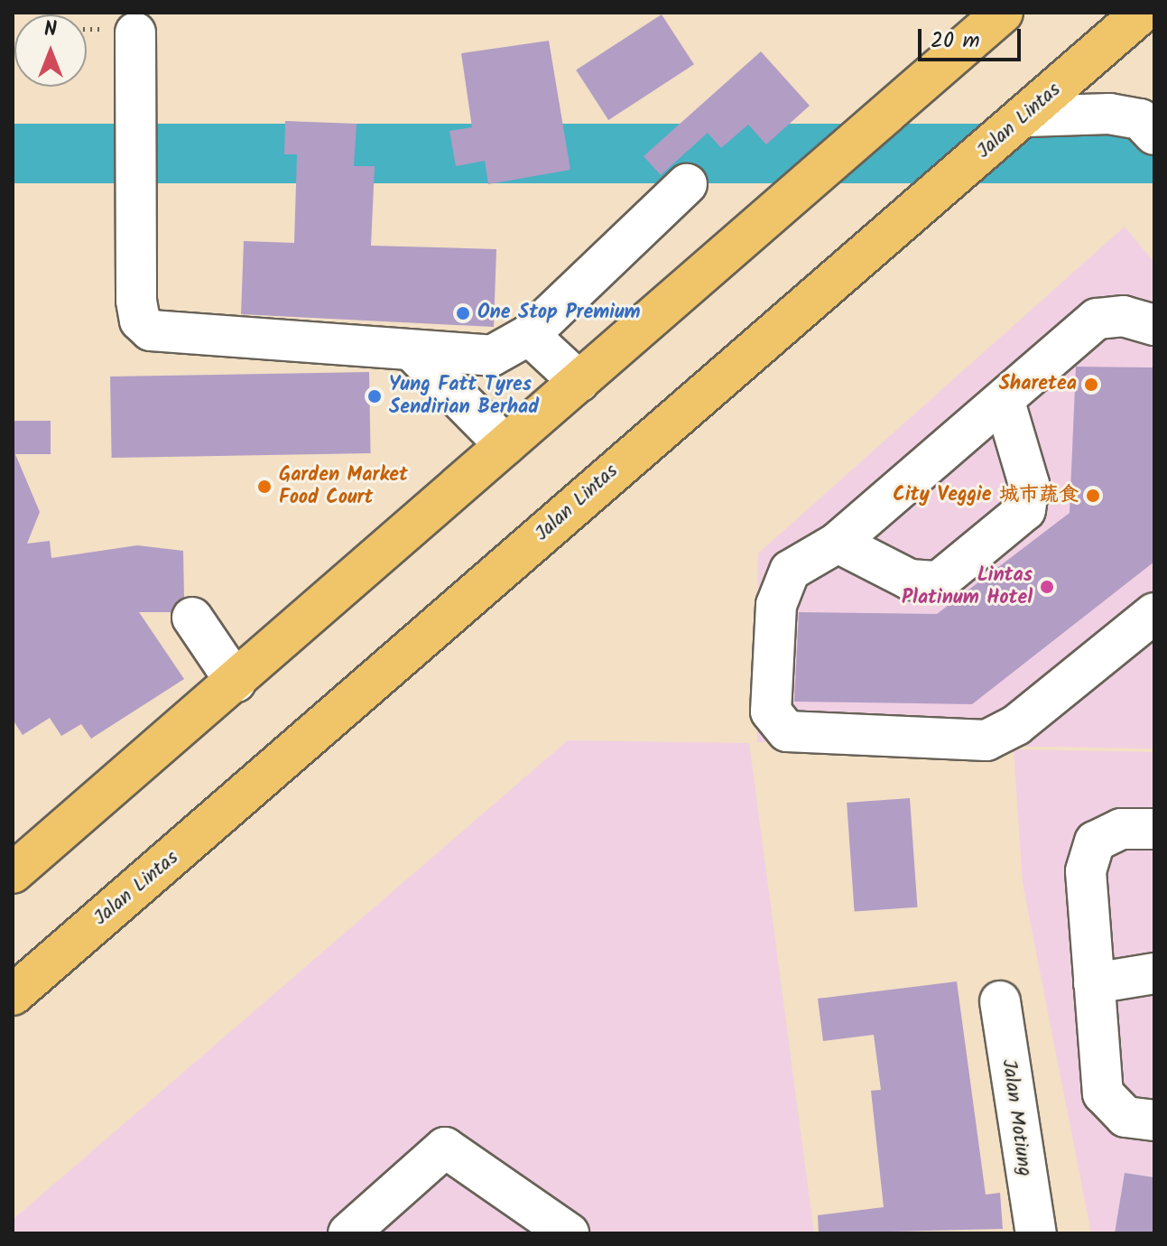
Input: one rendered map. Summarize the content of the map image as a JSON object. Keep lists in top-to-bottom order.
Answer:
{
  "streets": {
    "highway": ["Jalan Lintas"],
    "street": ["Jalan Motiung"]
  },
  "places": [
    "One Stop Premium",
    "Sharetea",
    "Yung Fatt Tyres Sendirian Berhad",
    "Garden Market Food Court",
    "City Veggie 城市蔬食",
    "Lintas Platinum Hotel"
  ],
  "scale_bar": "20 m",
  "north": "top"
}
